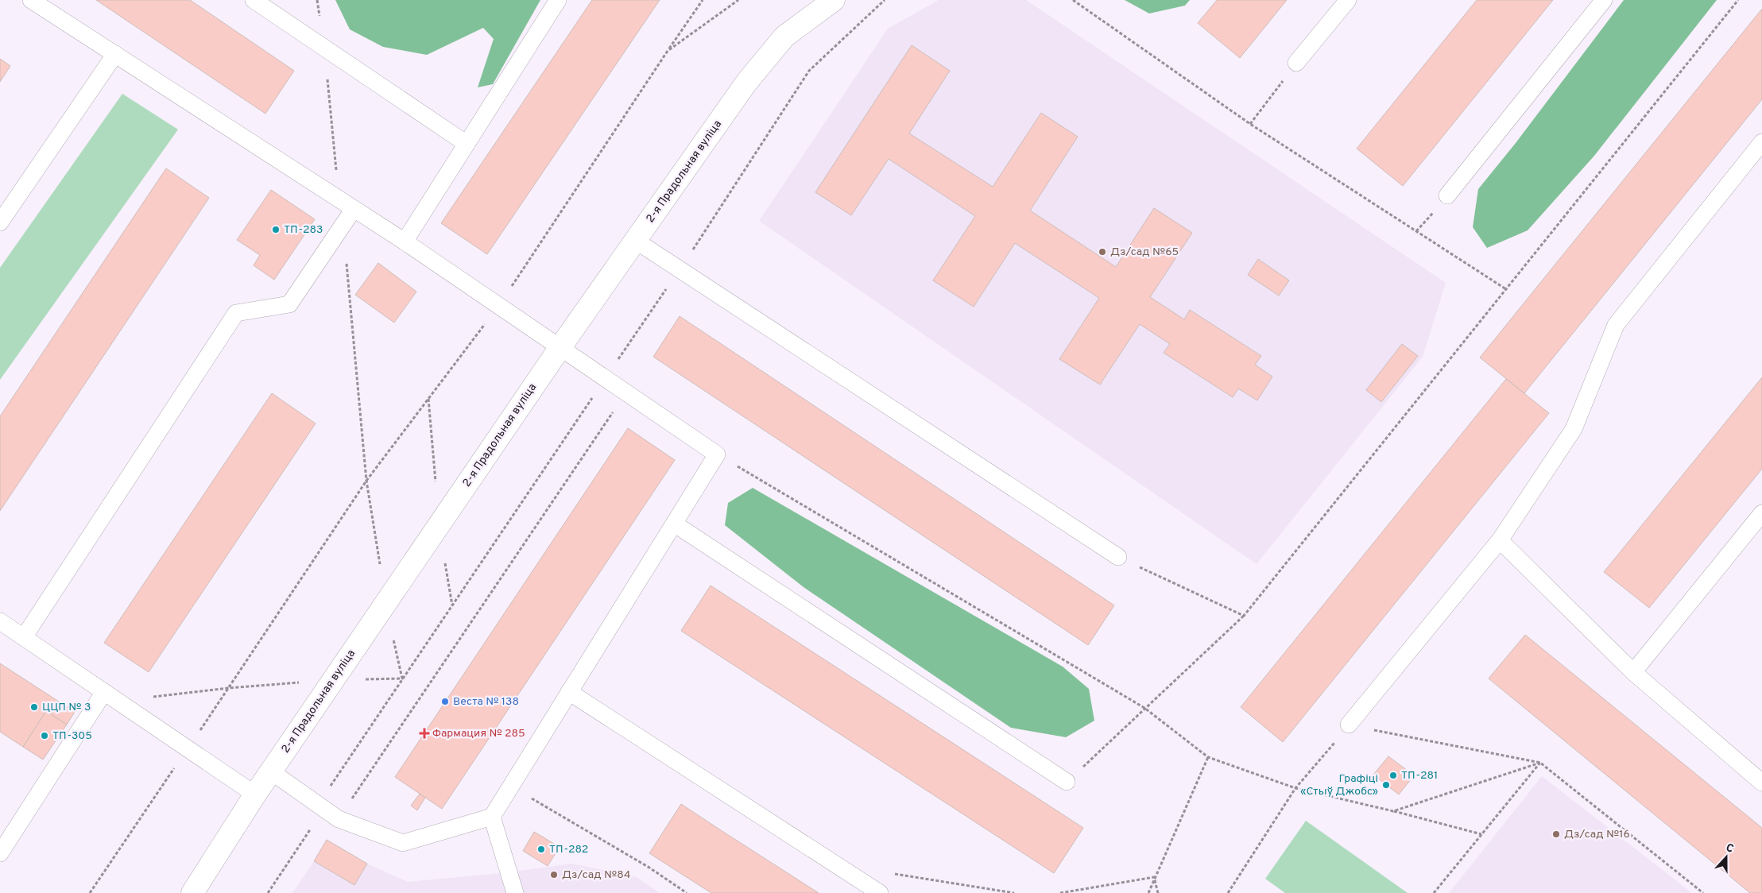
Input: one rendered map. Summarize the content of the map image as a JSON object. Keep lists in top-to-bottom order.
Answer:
{
  "streets": {
    "street": ["2-я Прадольная вуліца"]
  },
  "places": {
    "other": [
      "ТП-283",
      "Дз/сад №65",
      "Веста № 138",
      "ЦЦП № 3",
      "ТП-305",
      "ТП-281",
      "Графіці «Стыў Джобс»",
      "Дз/сад №16",
      "ТП-282",
      "Дз/сад №84"
    ],
    "health": ["Фармация № 285"]
  },
  "north": "top"
}
